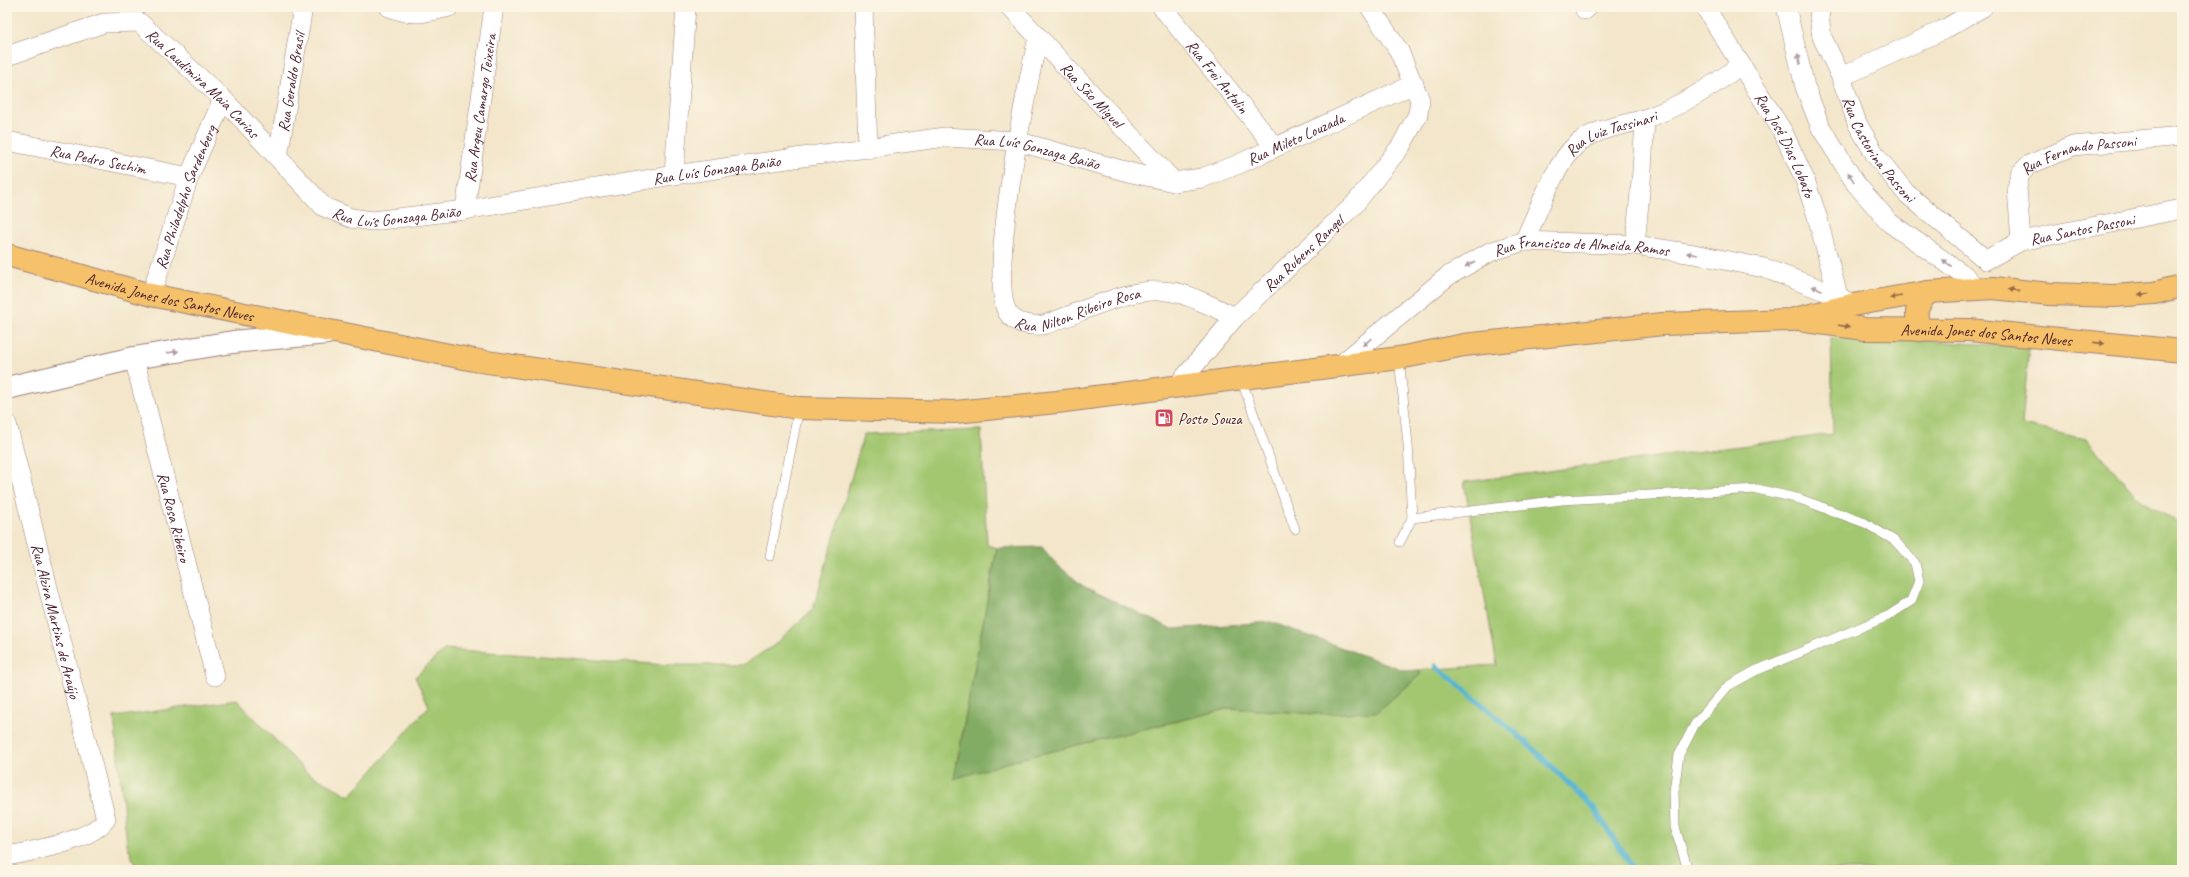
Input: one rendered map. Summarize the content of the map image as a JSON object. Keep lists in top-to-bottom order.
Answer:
{
  "streets": {
    "highway": ["Avenida Jones dos Santos Neves"],
    "street": [
      "Rua Frei Antolin",
      "Rua Geraldo Brasil",
      "Rua Laudimira Maia Carias",
      "Rua São Miguel",
      "Rua Argeu Camargo Teixeira",
      "Rua Luiz Tassinari",
      "Rua Mileto Louzada",
      "Rua José Dias Lobato",
      "Rua Castorina Passoni",
      "Rua Luís Gonzaga Baião",
      "Rua Pedro Sechim",
      "Rua Fernando Passoni",
      "Rua Philadelpho Sardenberg",
      "Rua Santos Passoni",
      "Rua Rubens Rangel",
      "Rua Francisco de Almeida Ramos",
      "Rua Nilton Ribeiro Rosa",
      "Rua Rosa Ribeiro",
      "Rua Alzira Martins de Araújo"
    ]
  },
  "crossings": [
    ["Rua Frei Antolin", "Rua Mileto Louzada"],
    ["Rua Geraldo Brasil", "Rua Laudimira Maia Carias"],
    ["Rua Geraldo Brasil", "Rua Luís Gonzaga Baião"],
    ["Rua Laudimira Maia Carias", "Rua Luís Gonzaga Baião"],
    ["Rua Laudimira Maia Carias", "Rua Philadelpho Sardenberg"],
    ["Rua São Miguel", "Rua Mileto Louzada"],
    ["Rua São Miguel", "Rua Luís Gonzaga Baião"],
    ["Rua São Miguel", "Rua Nilton Ribeiro Rosa"],
    ["Rua Argeu Camargo Teixeira", "Rua Luís Gonzaga Baião"],
    ["Rua Luiz Tassinari", "Rua José Dias Lobato"],
    ["Rua Luiz Tassinari", "Rua Francisco de Almeida Ramos"],
    ["Rua Mileto Louzada", "Rua Luís Gonzaga Baião"],
    ["Rua Mileto Louzada", "Rua Rubens Rangel"],
    ["Rua José Dias Lobato", "Rua Francisco de Almeida Ramos"],
    ["Rua Castorina Passoni", "Rua Santos Passoni"],
    ["Rua Luís Gonzaga Baião", "Rua Nilton Ribeiro Rosa"],
    ["Rua Pedro Sechim", "Rua Philadelpho Sardenberg"],
    ["Rua Fernando Passoni", "Rua Santos Passoni"],
    ["Rua Philadelpho Sardenberg", "Avenida Jones dos Santos Neves"],
    ["Rua Rubens Rangel", "Avenida Jones dos Santos Neves"],
    ["Rua Rubens Rangel", "Rua Nilton Ribeiro Rosa"],
    ["Rua Francisco de Almeida Ramos", "Avenida Jones dos Santos Neves"]
  ],
  "one_way": ["Rua Francisco de Almeida Ramos"],
  "places": {
    "fuel station": ["Posto Souza"]
  }
}
